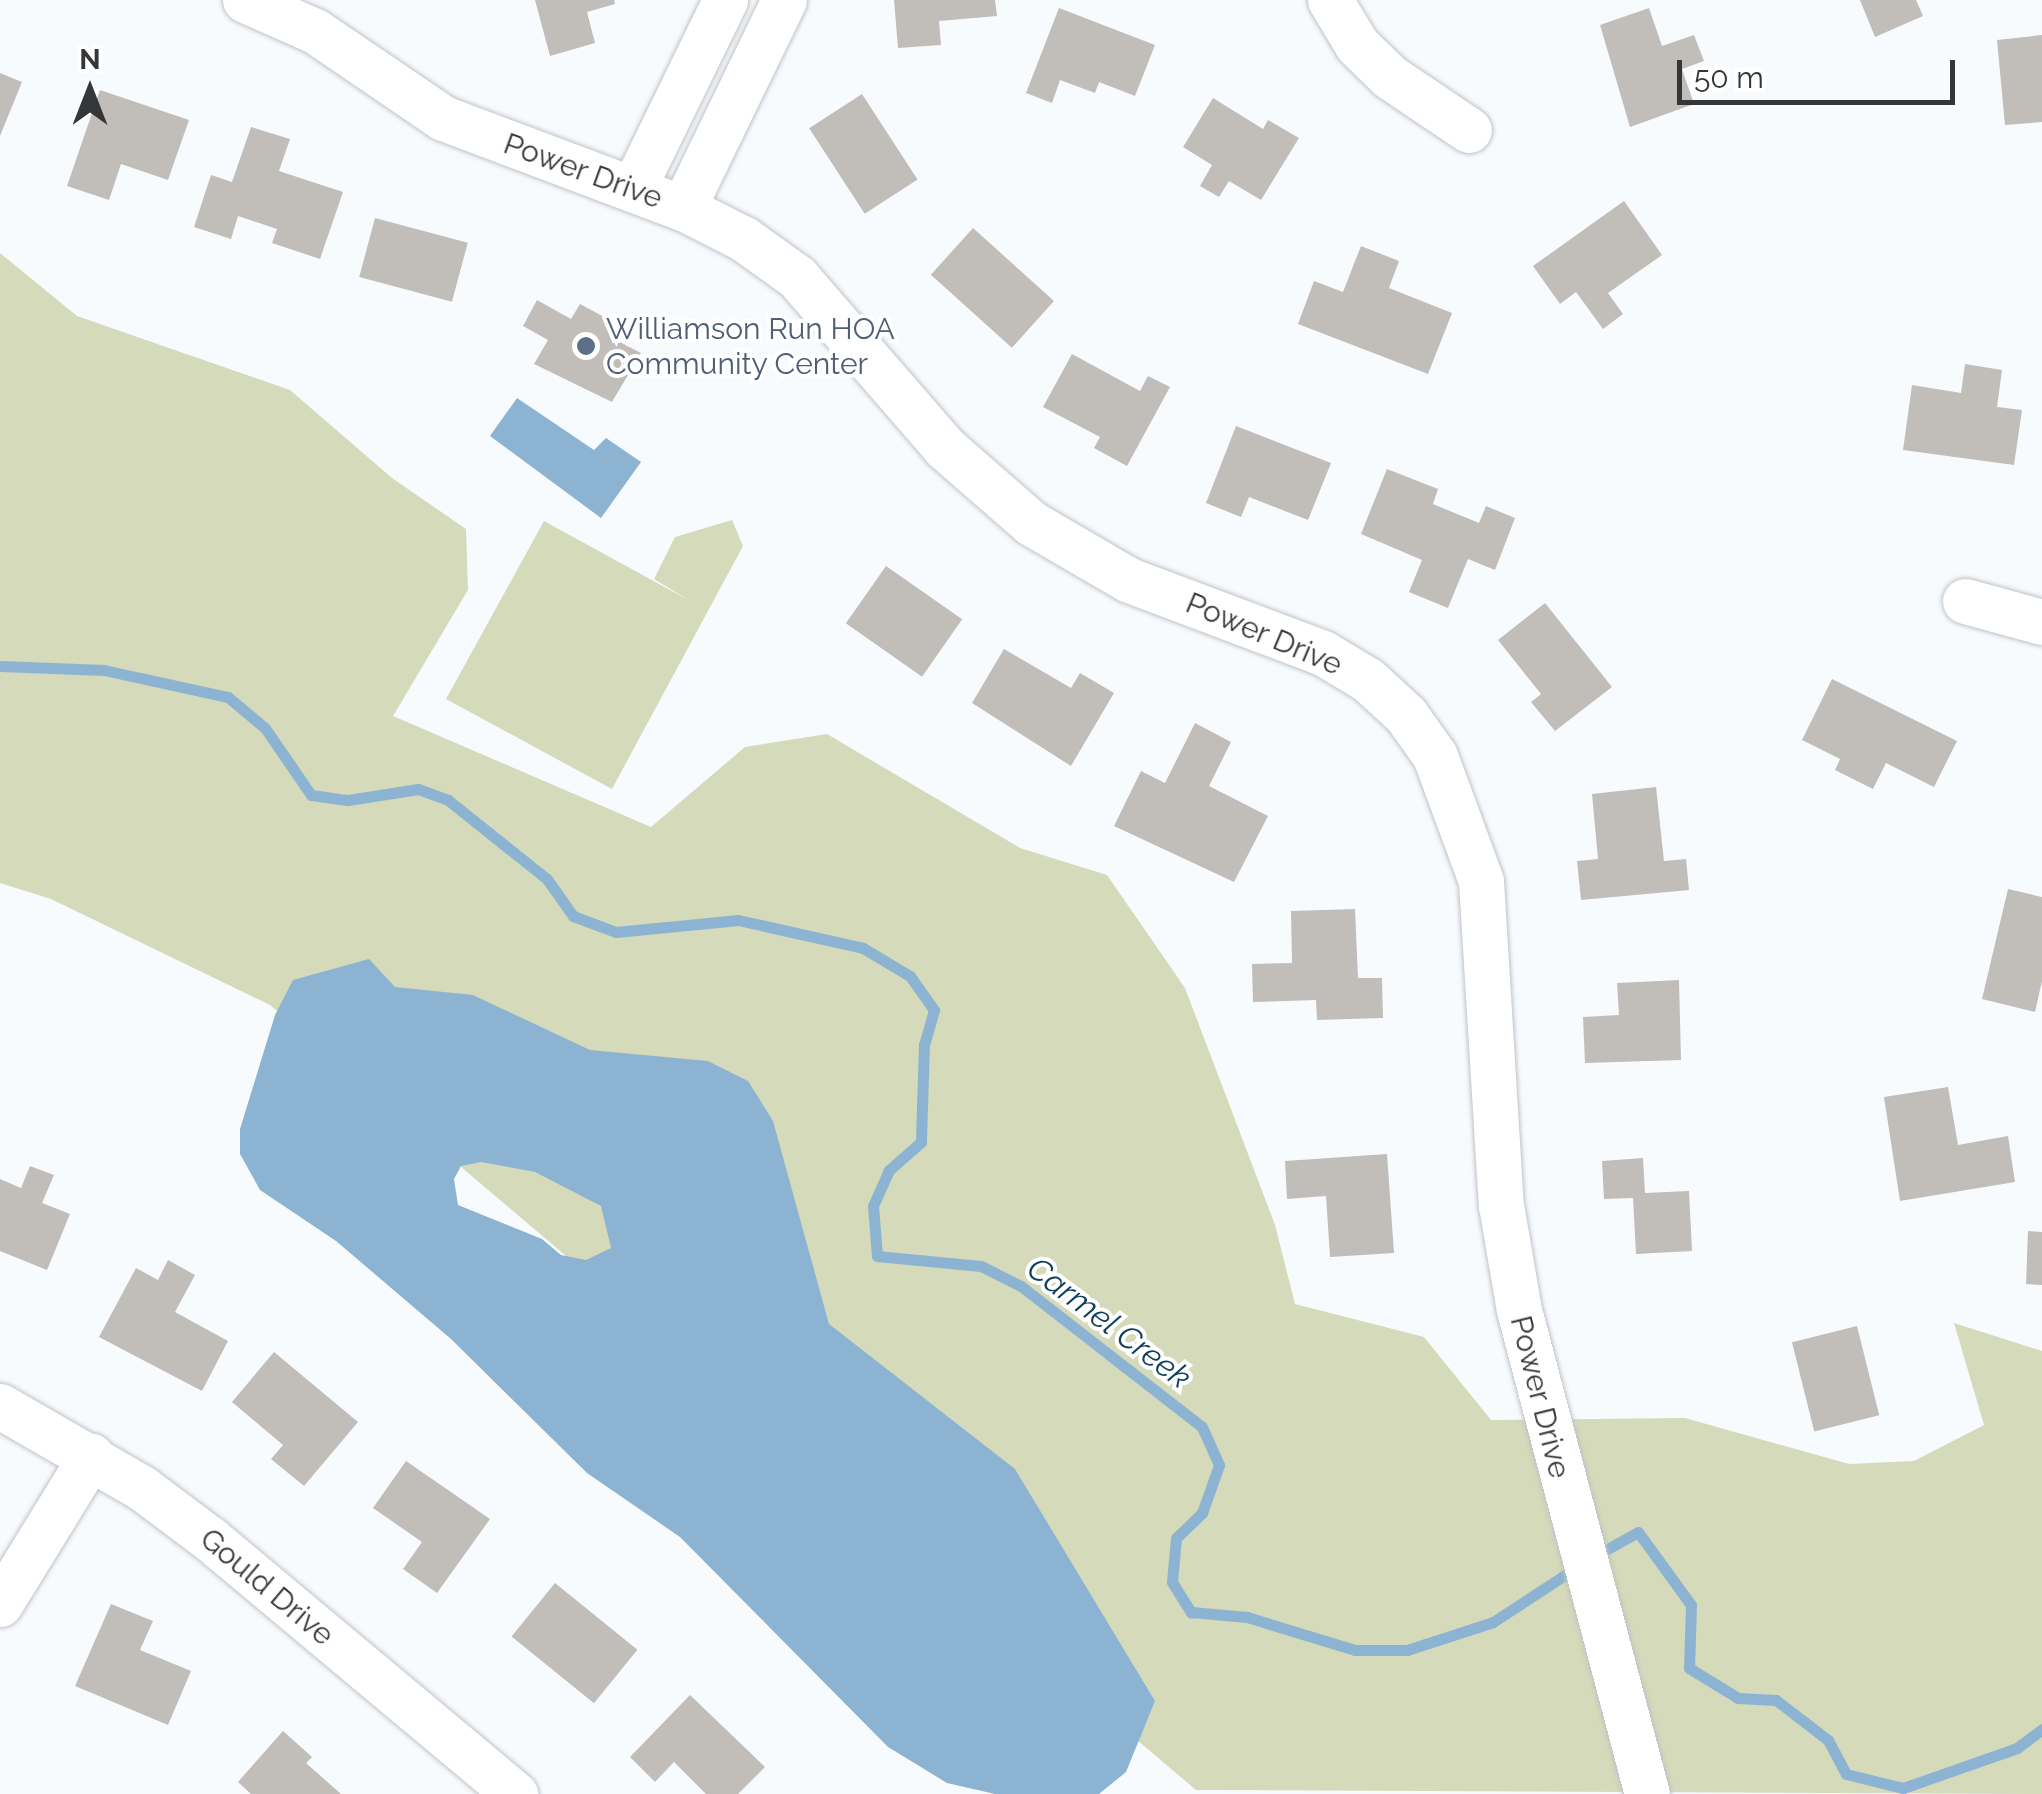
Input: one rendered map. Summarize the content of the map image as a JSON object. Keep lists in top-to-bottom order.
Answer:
{
  "streets": {
    "street": ["Power Drive", "Gould Drive"]
  },
  "water": ["Carmel Creek"],
  "places": ["Williamson Run HOA Community Center"],
  "scale_bar": "50 m",
  "north": "top"
}
